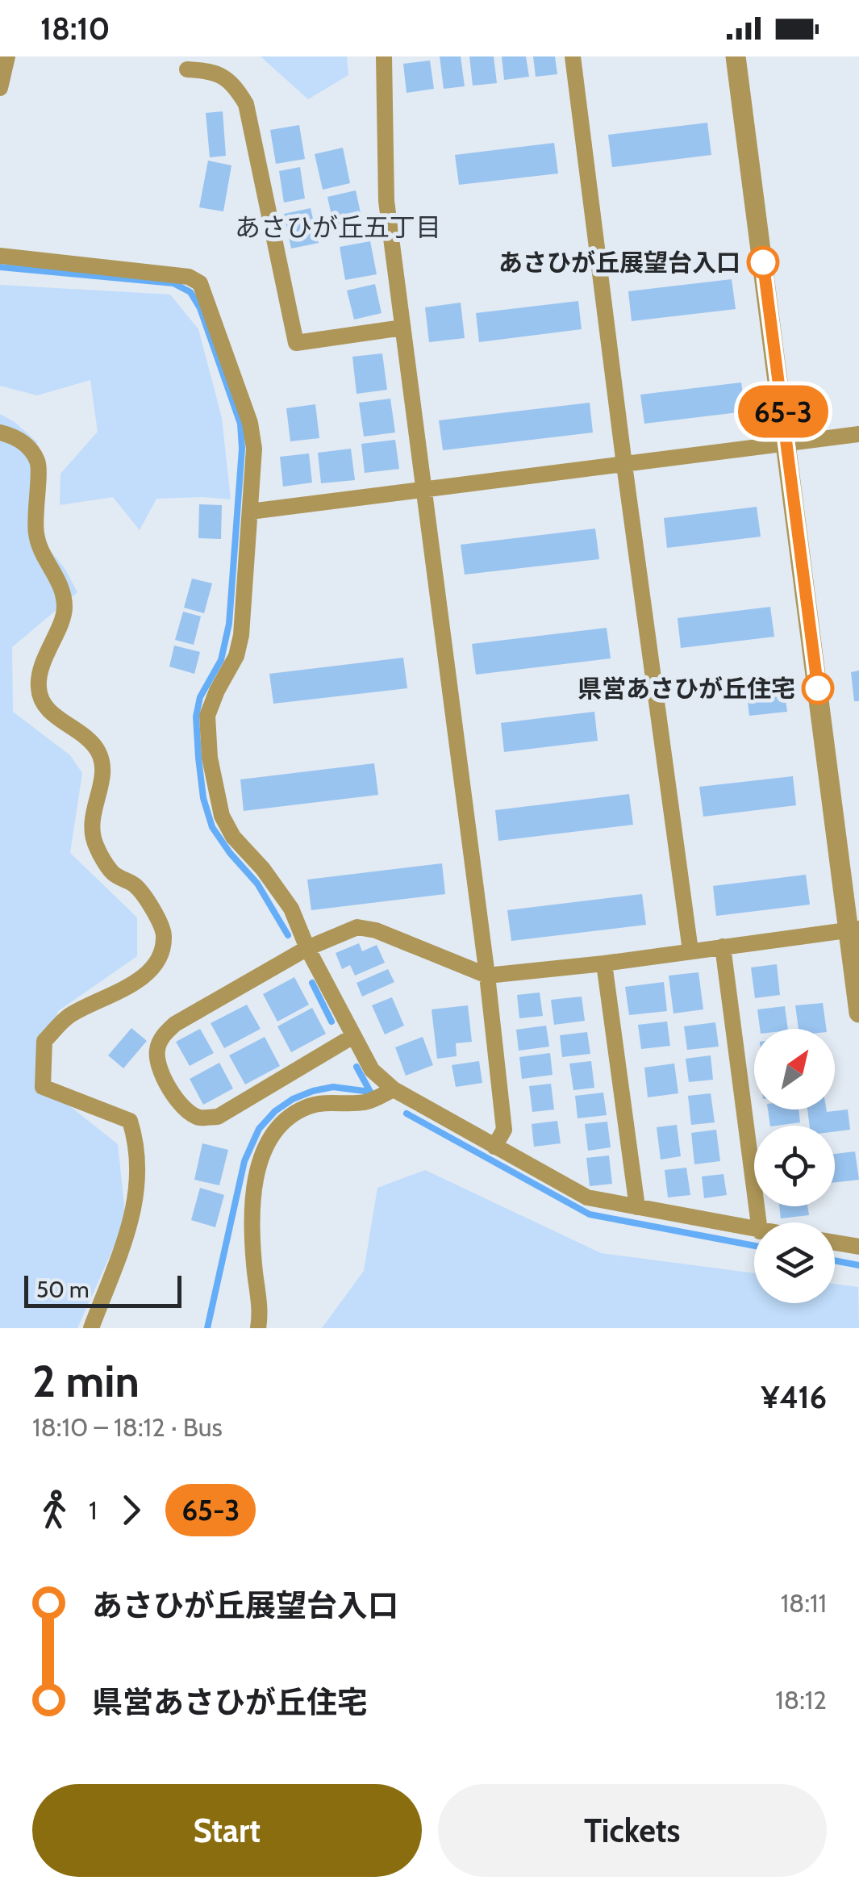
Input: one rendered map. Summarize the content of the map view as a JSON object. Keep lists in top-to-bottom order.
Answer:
{
  "districts": ["あさひが丘五丁目"],
  "places": ["あさひが丘展望台入口", "県営あさひが丘住宅"],
  "lines": ["bus line 65-3"],
  "scale_bar": "50 m",
  "north": "top right",
  "page": {
    "status": "18:10",
    "on_map": "65-3",
    "scale": "50 m",
    "heading": ["2 min", "18:10 – 18:12 · Bus", "¥416"],
    "legs": ["1", "65-3"],
    "list": [
      {
        "name": "あさひが丘展望台入口",
        "value": "18:11"
      },
      {
        "name": "県営あさひが丘住宅",
        "value": "18:12"
      }
    ],
    "buttons": ["Start", "Tickets"]
  }
}
